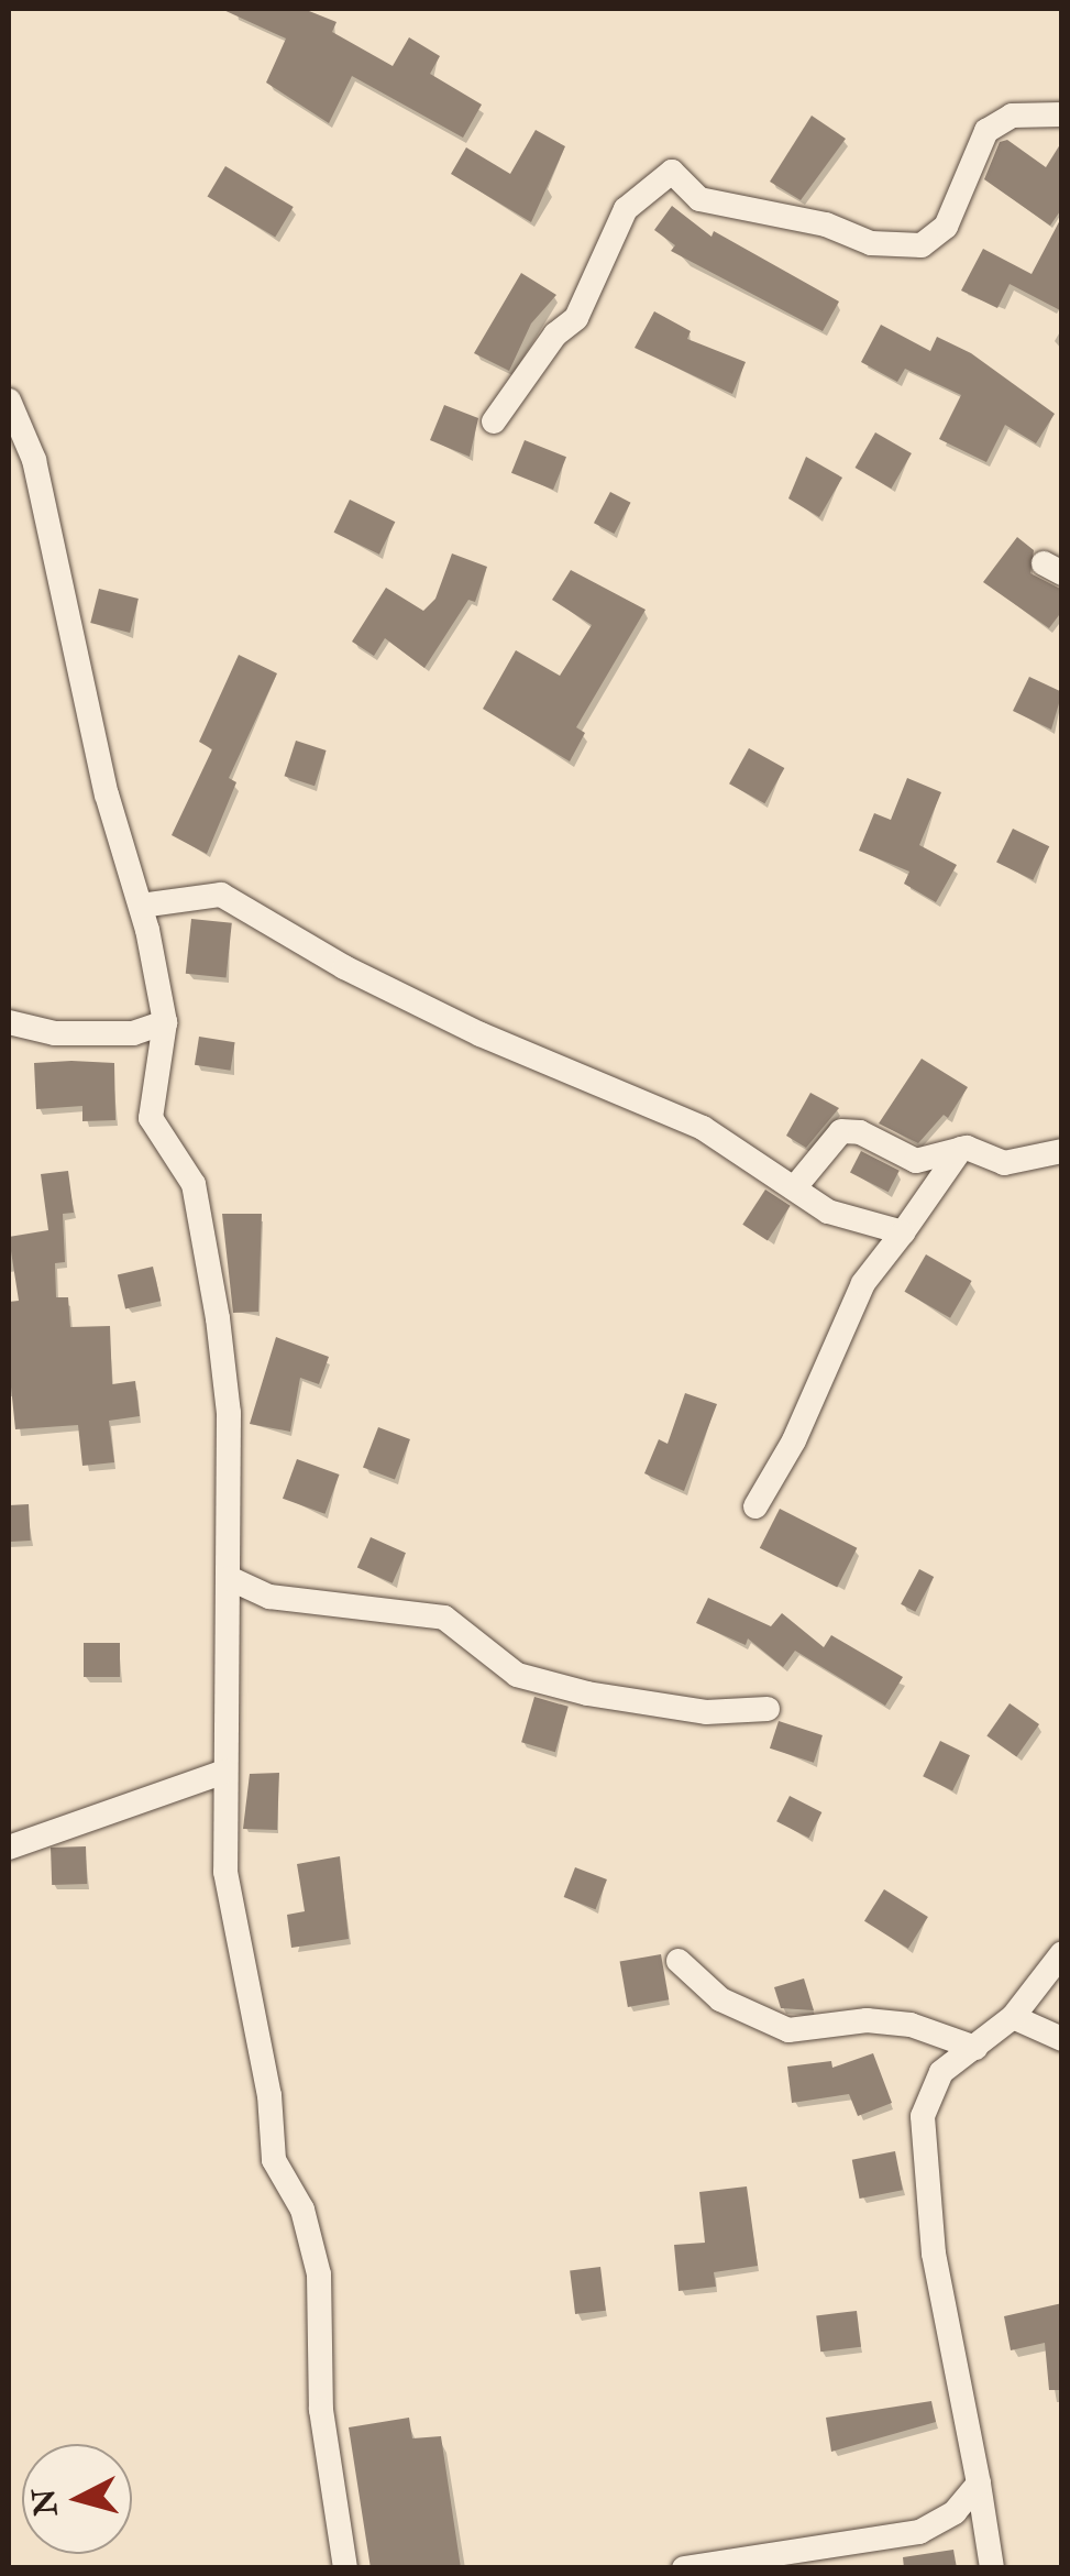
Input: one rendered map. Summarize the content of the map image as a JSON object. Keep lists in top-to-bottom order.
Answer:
{
  "north": "left"
}
